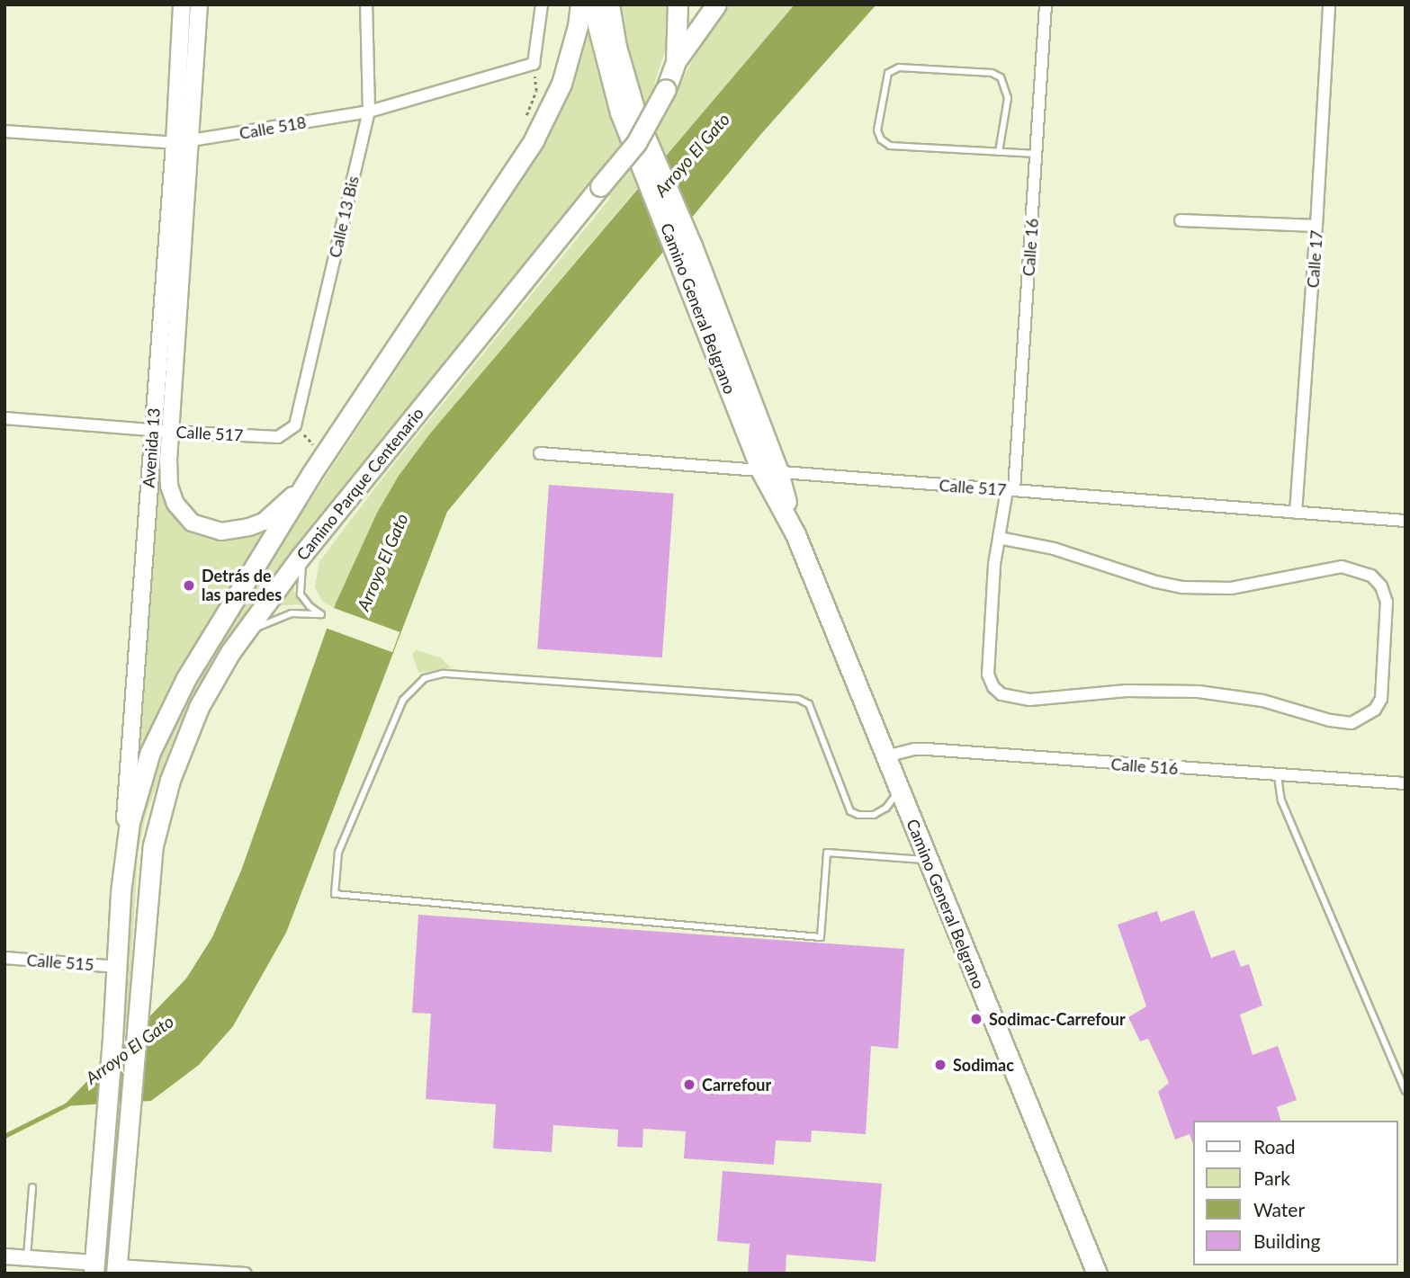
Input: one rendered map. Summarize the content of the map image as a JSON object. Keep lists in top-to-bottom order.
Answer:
{
  "streets": {
    "main road": ["Camino General Belgrano", "Avenida 13", "Camino Parque Centenario"],
    "street": [
      "Calle 518",
      "Calle 13 Bis",
      "Calle 16",
      "Calle 17",
      "Calle 517",
      "Calle 516",
      "Calle 515"
    ]
  },
  "crossings": [
    ["Calle 518", "Calle 13 Bis"],
    ["Calle 518", "Avenida 13"],
    ["Calle 13 Bis", "Calle 517"],
    ["Calle 16", "Calle 517"],
    ["Calle 17", "Calle 517"],
    ["Camino General Belgrano", "Calle 517"],
    ["Camino General Belgrano", "Calle 516"],
    ["Calle 517", "Avenida 13"]
  ],
  "water": ["Arroyo El Gato"],
  "places": [
    "Detrás de las paredes",
    "Sodimac-Carrefour",
    "Sodimac",
    "Carrefour"
  ],
  "legend": [
    "Road",
    "Park",
    "Water",
    "Building"
  ]
}
